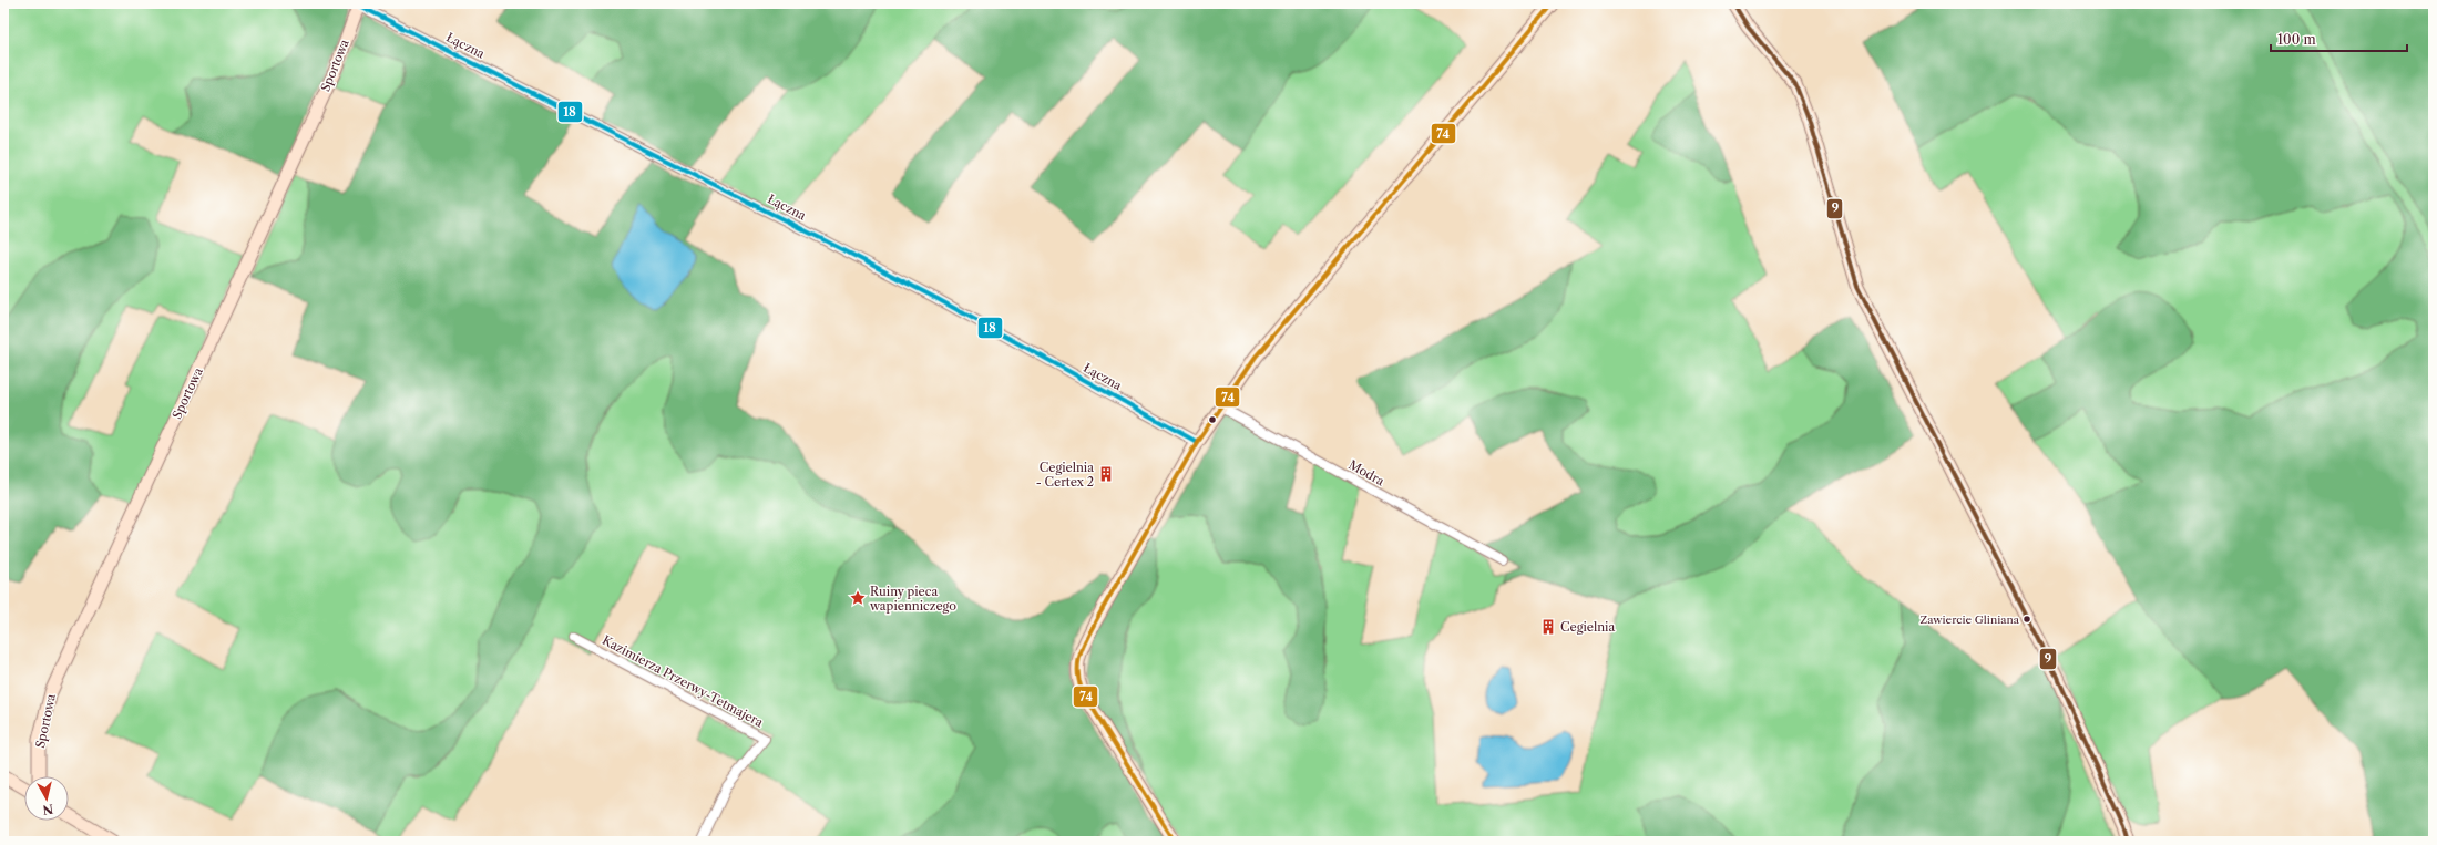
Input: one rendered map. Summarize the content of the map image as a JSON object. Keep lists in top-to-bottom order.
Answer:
{
  "streets": {
    "street": [
      "Łączna",
      "Sportowa",
      "Modra",
      "Kazimierza Przerwy-Tetmajera"
    ]
  },
  "crossings": [
    ["Łączna", "Sportowa"]
  ],
  "places": {
    "building": ["Cegielnia - Certex 2", "Cegielnia"],
    "place": ["Ruiny pieca wapienniczego"],
    "other": ["Zawiercie Gliniana"]
  },
  "lines": ["transit line 9", "transit line 74", "transit line 18"],
  "scale_bar": "100 m",
  "north": "bottom"
}
